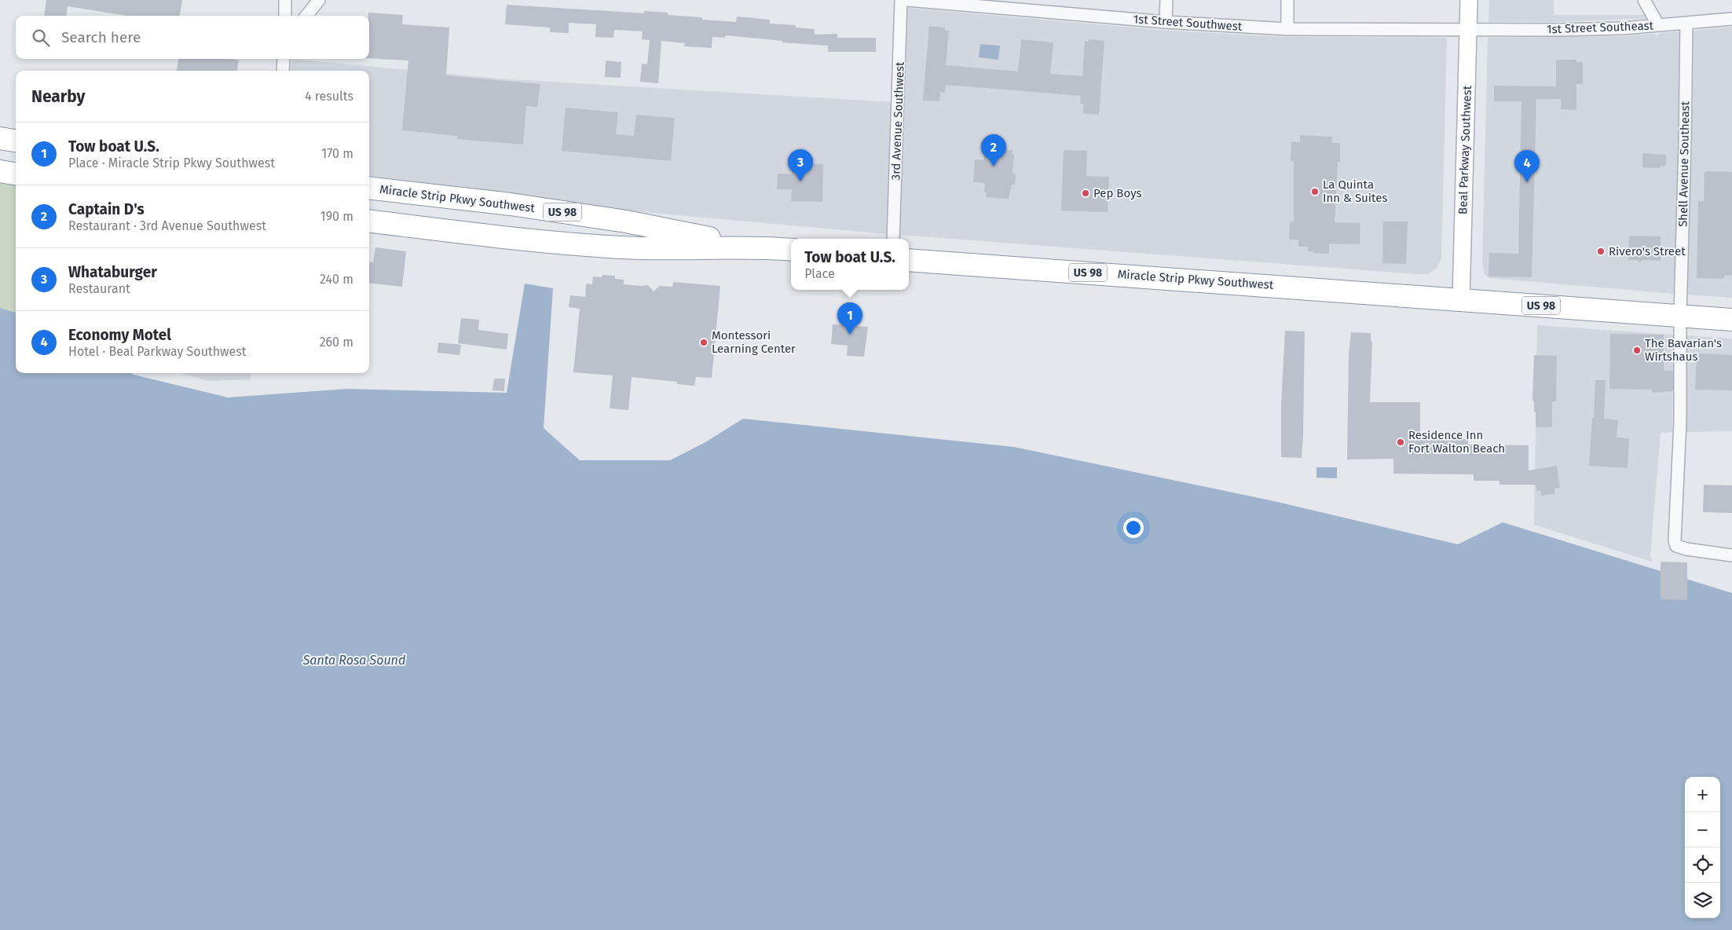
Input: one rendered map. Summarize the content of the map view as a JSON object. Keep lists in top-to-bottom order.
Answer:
{
  "streets": {
    "highway": ["Miracle Strip Pkwy Southwest", "US 98"],
    "main road": ["Beal Parkway Southwest"],
    "street": [
      "1st Street Southwest",
      "1st Street Southeast",
      "3rd Avenue Southwest",
      "Shell Avenue Southeast"
    ]
  },
  "crossings": [
    ["1st Street Southwest", "1st Street Southeast"],
    ["1st Street Southwest", "Beal Parkway Southwest"],
    ["1st Street Southeast", "Beal Parkway Southwest"],
    ["1st Street Southeast", "Shell Avenue Southeast"],
    ["Beal Parkway Southwest", "Miracle Strip Pkwy Southwest"],
    ["Beal Parkway Southwest", "US 98"],
    ["Shell Avenue Southeast", "US 98"],
    ["Miracle Strip Pkwy Southwest", "US 98"]
  ],
  "water": ["Santa Rosa Sound"],
  "places": [
    "La Quinta Inn & Suites",
    "Pep Boys",
    "Rivero's Street",
    "Montessori Learning Center",
    "The Bavarian's Wirtshaus",
    "Residence Inn Fort Walton Beach"
  ],
  "page": {
    "search": "Search here",
    "heading": ["Nearby", "4 results"],
    "list": [
      {
        "mark": "1",
        "name": "Tow boat U.S.",
        "note": "Place · Miracle Strip Pkwy Southwest",
        "value": "170 m"
      },
      {
        "mark": "2",
        "name": "Captain D's",
        "note": "Restaurant · 3rd Avenue Southwest",
        "value": "190 m"
      },
      {
        "mark": "3",
        "name": "Whataburger",
        "note": "Restaurant",
        "value": "240 m"
      },
      {
        "mark": "4",
        "name": "Economy Motel",
        "note": "Hotel · Beal Parkway Southwest",
        "value": "260 m"
      }
    ],
    "pins": [
      "2",
      "3",
      "4",
      "1"
    ],
    "popup": ["Tow boat U.S.", "Place"],
    "map_buttons": ["+", "−"]
  }
}
